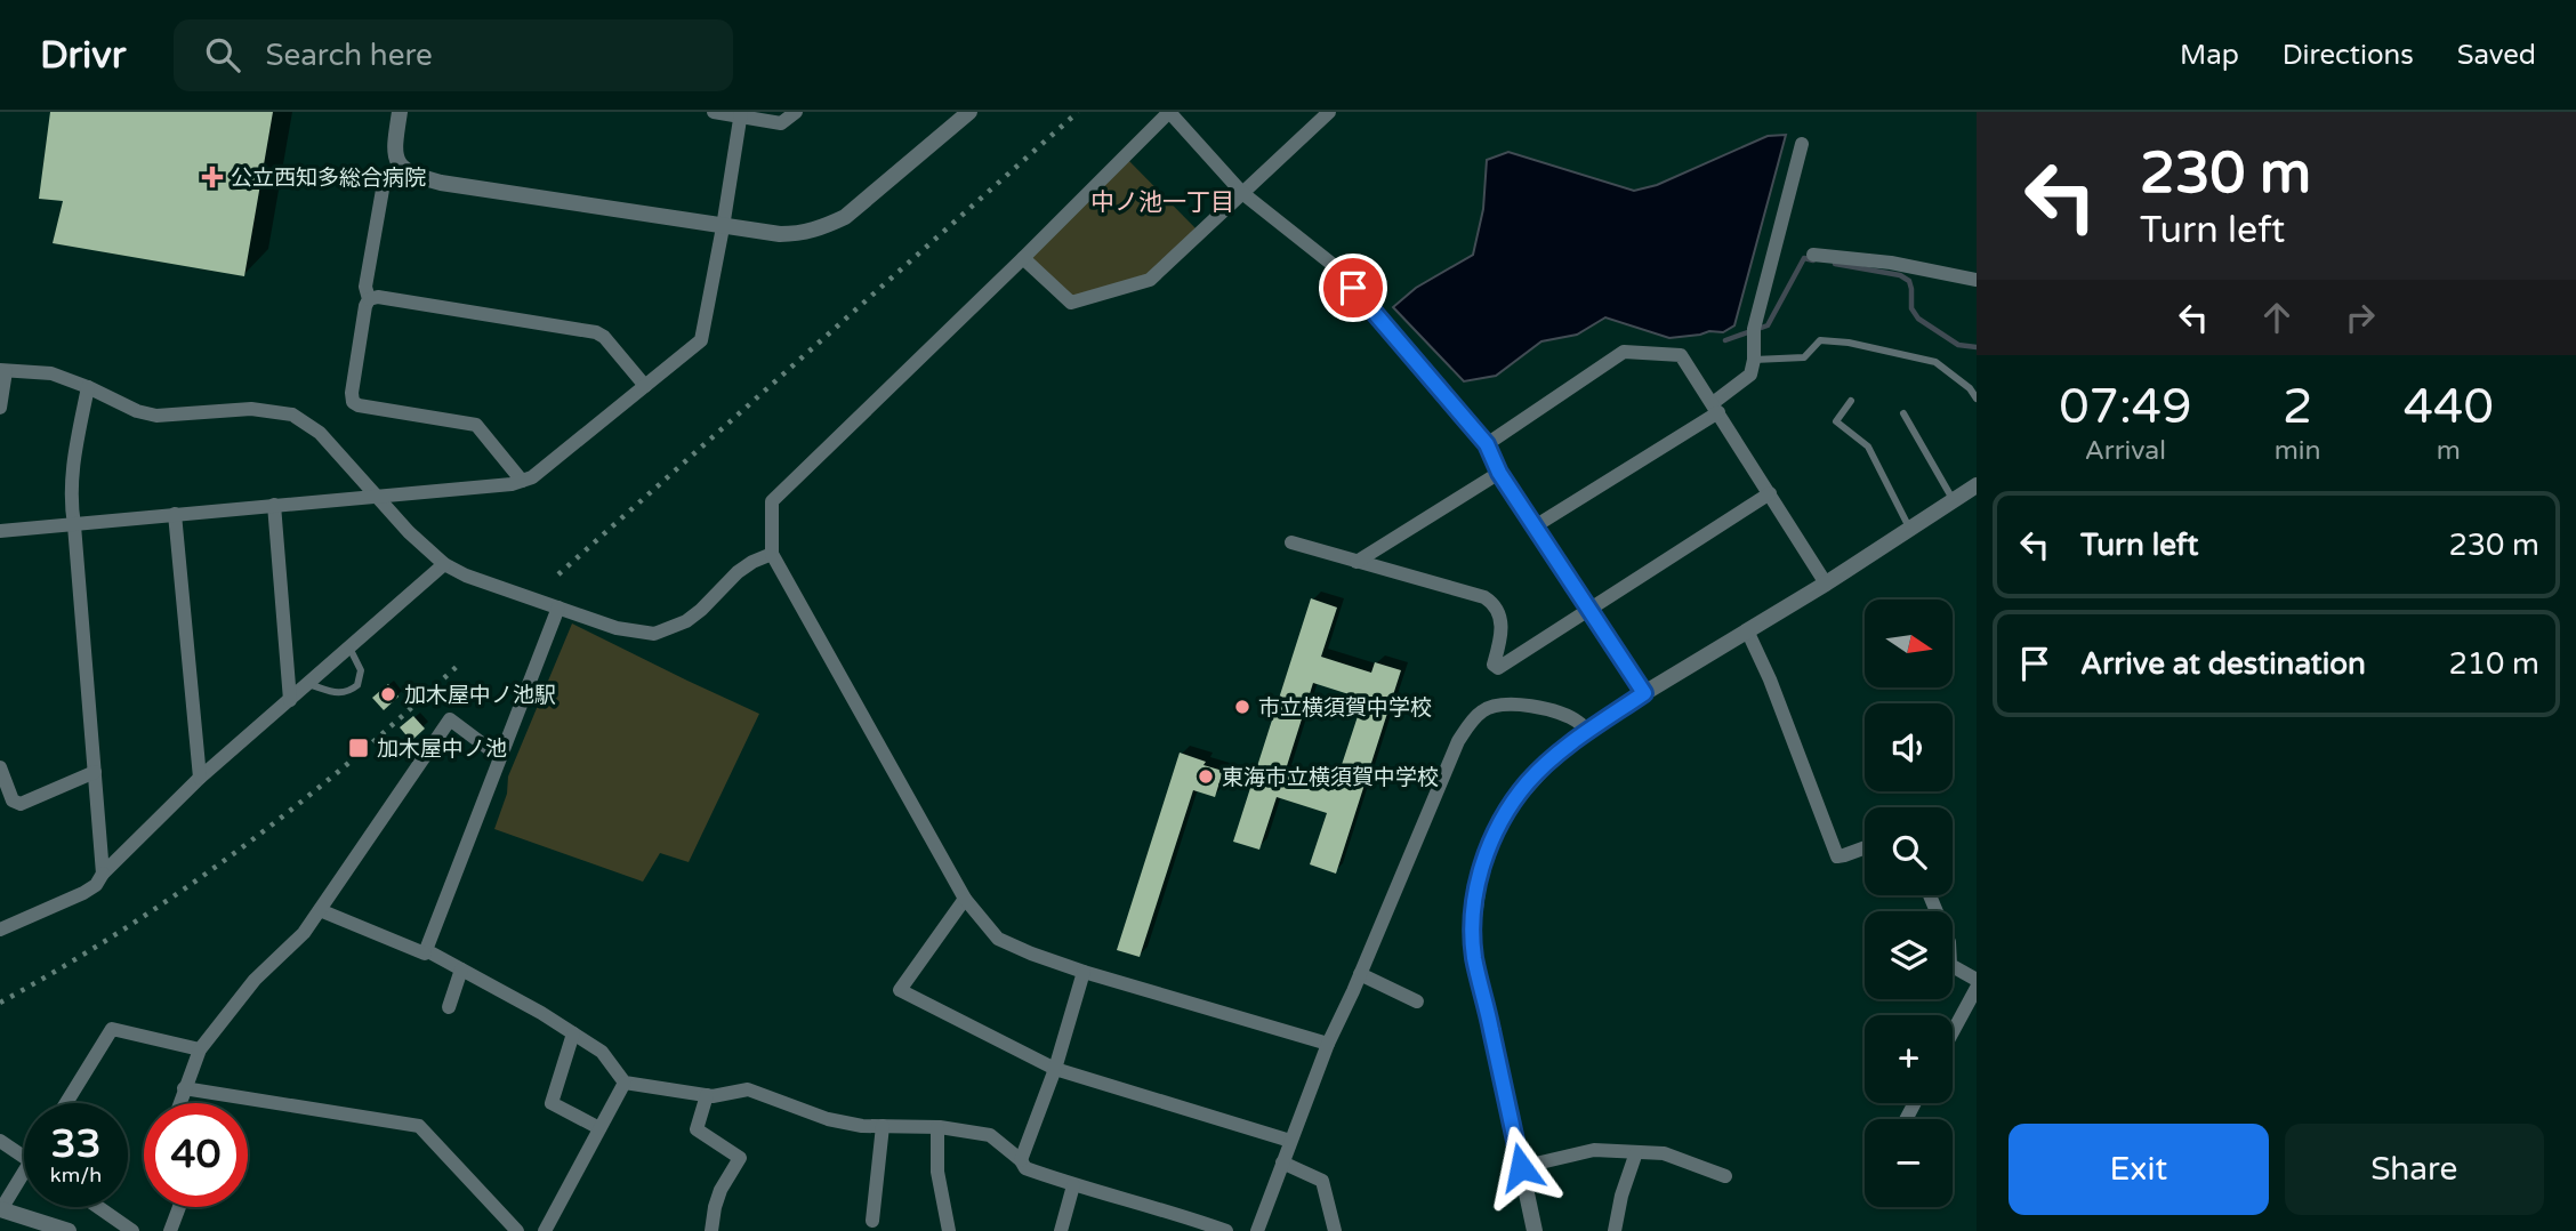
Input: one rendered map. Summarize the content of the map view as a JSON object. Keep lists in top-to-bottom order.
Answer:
{
  "districts": ["中ノ池一丁目"],
  "places": {
    "health": ["公立西知多総合病院"],
    "other": ["加木屋中ノ池駅", "市立横須賀中学校", "東海市立横須賀中学校"],
    "transit": ["加木屋中ノ池"]
  },
  "north": "right",
  "page": {
    "header": "Drivr",
    "search": "Search here",
    "nav": ["Map", "Directions", "Saved"],
    "turn": ["230 m", "Turn left"],
    "eta": [
      "07:49",
      "Arrival",
      "2",
      "min",
      "440",
      "m"
    ],
    "list": [
      {
        "name": "Turn left",
        "value": "230 m"
      },
      {
        "name": "Arrive at destination",
        "value": "210 m"
      }
    ],
    "map_buttons": ["+", "−"],
    "speed": "33 km/h",
    "limit": "40",
    "buttons": ["Exit", "Share"]
  }
}
